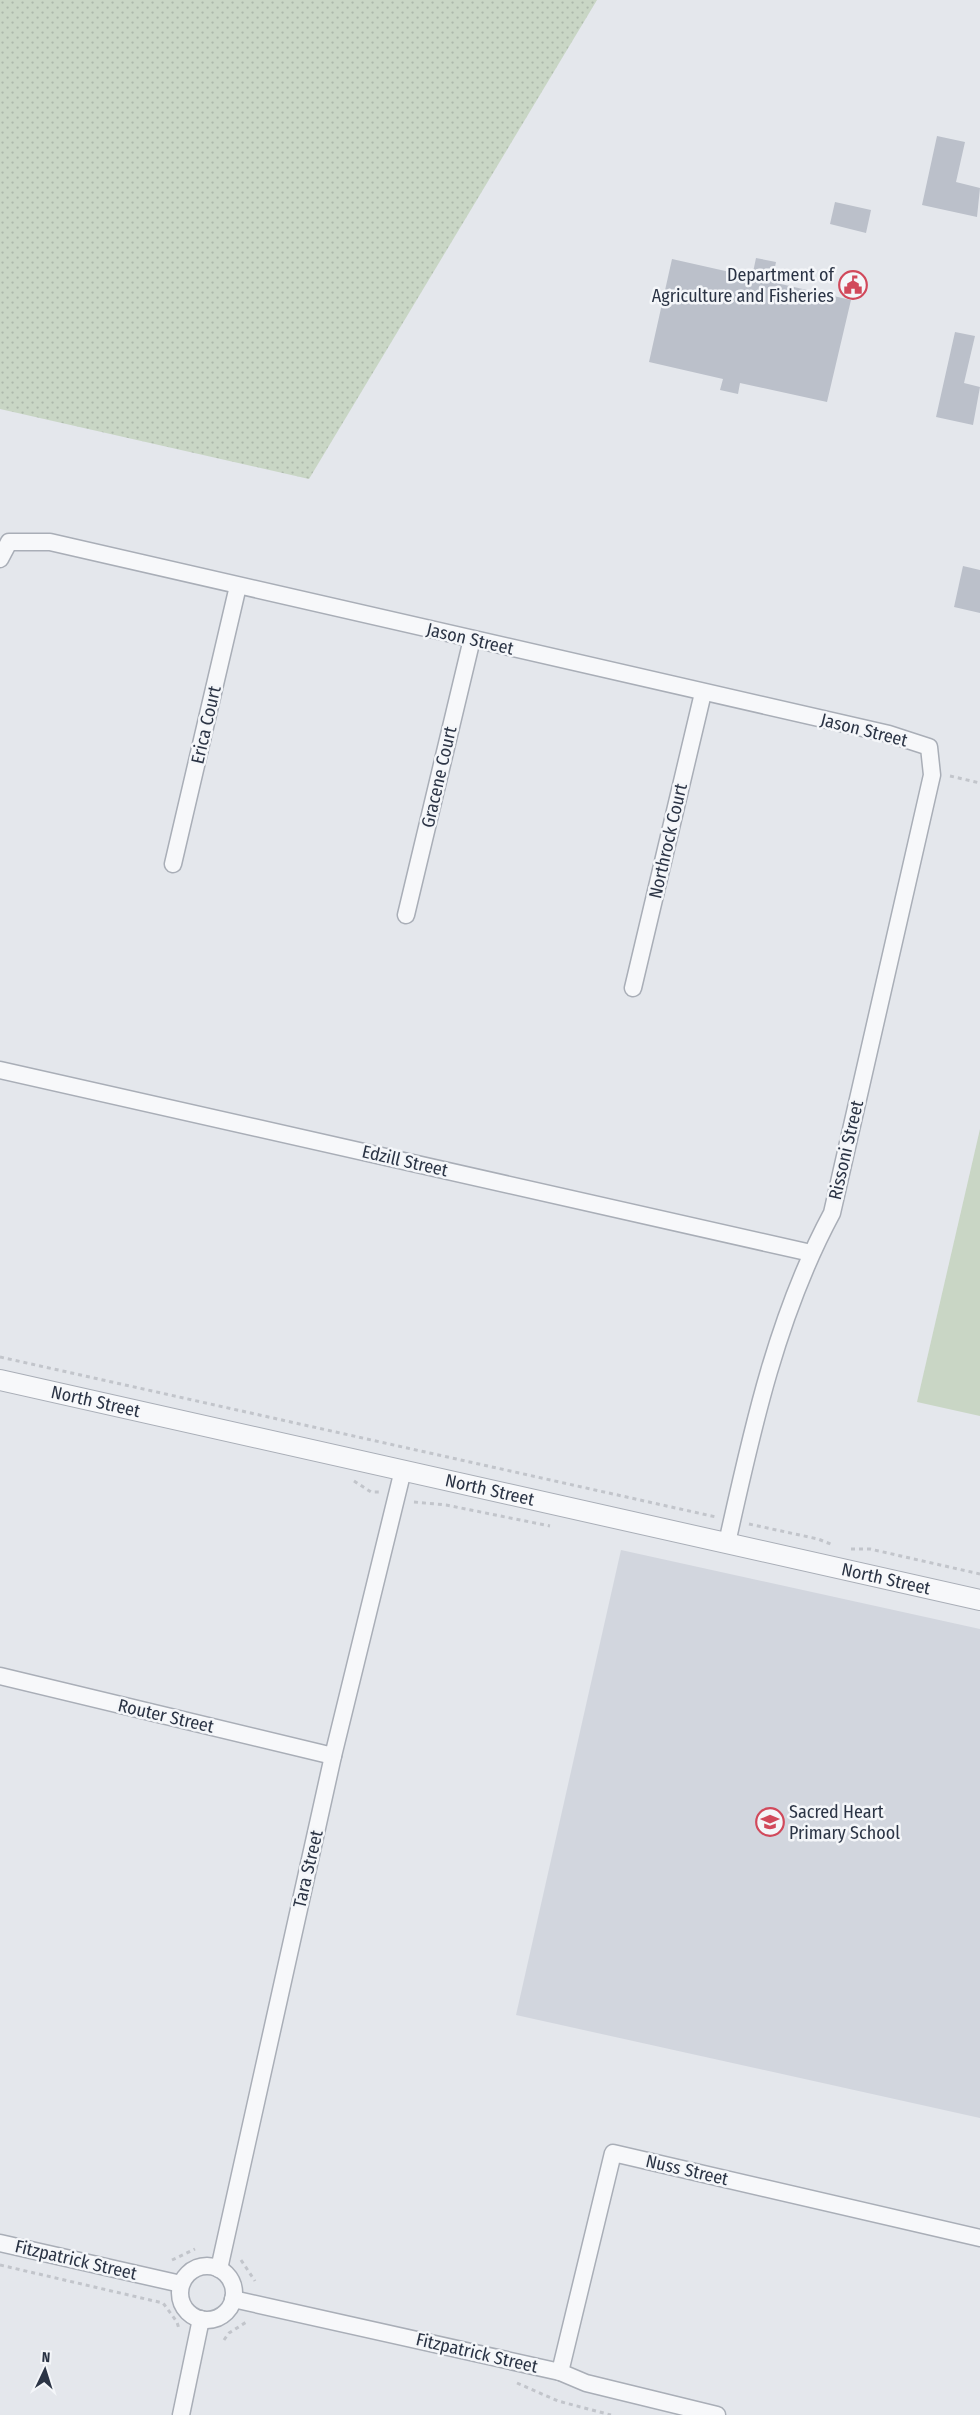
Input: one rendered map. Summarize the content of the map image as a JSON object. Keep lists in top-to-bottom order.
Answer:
{
  "streets": {
    "street": [
      "Jason Street",
      "Erica Court",
      "Gracene Court",
      "Northrock Court",
      "Rissoni Street",
      "Edzill Street",
      "North Street",
      "Router Street",
      "Tara Street",
      "Nuss Street",
      "Fitzpatrick Street"
    ]
  },
  "crossings": [
    ["Jason Street", "Erica Court"],
    ["Jason Street", "Gracene Court"],
    ["Jason Street", "Northrock Court"],
    ["Jason Street", "Rissoni Street"],
    ["Rissoni Street", "Edzill Street"],
    ["Rissoni Street", "North Street"],
    ["North Street", "Tara Street"],
    ["Router Street", "Tara Street"],
    ["Tara Street", "Fitzpatrick Street"],
    ["Nuss Street", "Fitzpatrick Street"]
  ],
  "places": {
    "public building": ["Department of Agriculture and Fisheries"],
    "school or university": ["Sacred Heart Primary School"]
  },
  "north": "top"
}
